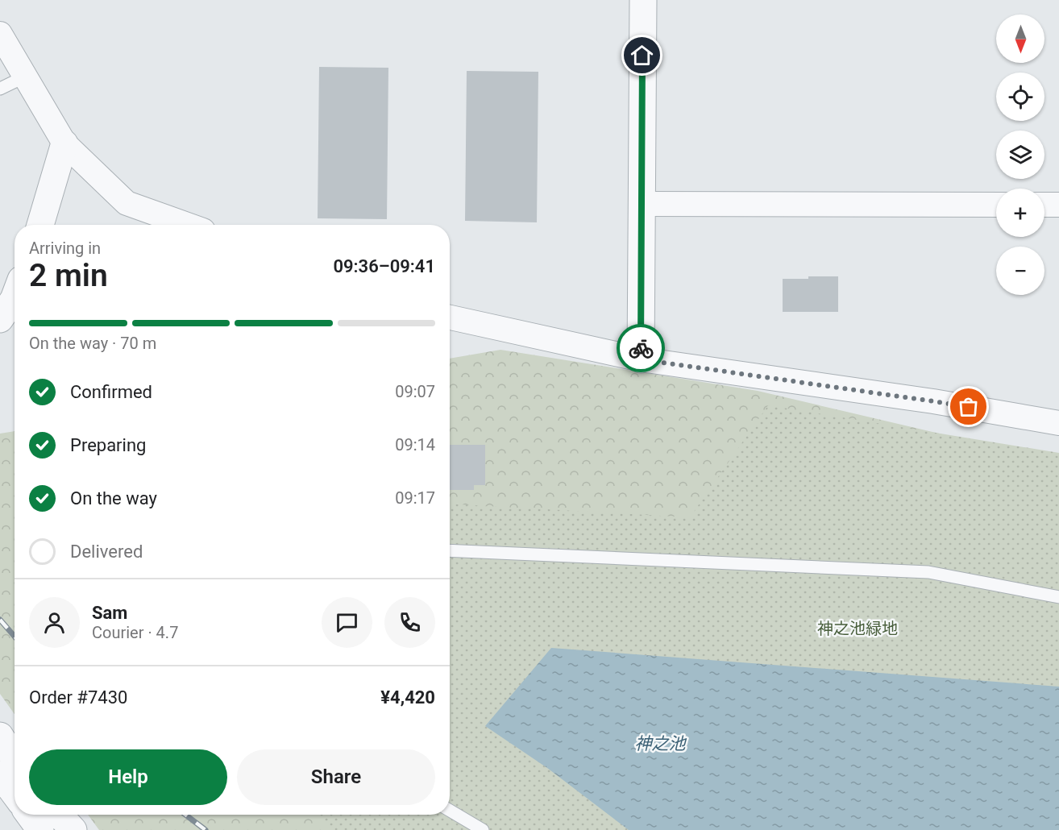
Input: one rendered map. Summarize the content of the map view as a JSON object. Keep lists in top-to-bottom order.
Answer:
{
  "water": ["神之池"],
  "parks": ["神之池緑地"],
  "north": "bottom",
  "page": {
    "map_buttons": ["+", "−"],
    "heading": ["2 min", "Arriving in", "09:36–09:41"],
    "panel": [
      "Sam",
      "Courier · 4.7",
      "Order #7430",
      "¥4,420"
    ],
    "bar": "On the way · 70 m",
    "list": [
      ["Confirmed", "09:07"],
      ["Preparing", "09:14"],
      ["On the way", "09:17"],
      "Delivered"
    ],
    "buttons": ["Help", "Share"]
  }
}
